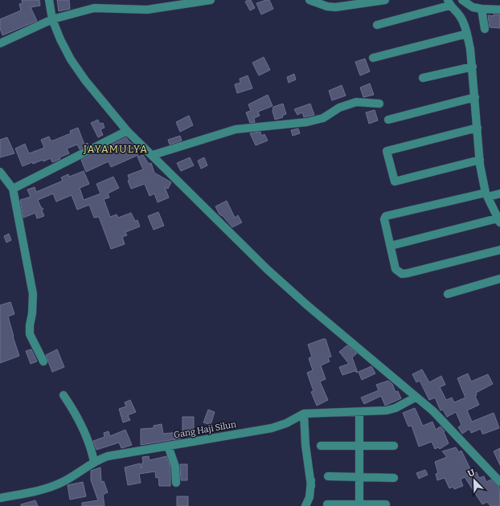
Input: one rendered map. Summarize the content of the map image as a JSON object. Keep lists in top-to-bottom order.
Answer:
{
  "streets": {
    "street": ["Gang Haji Silun"]
  },
  "districts": ["JAYAMULYA"],
  "north": "top left"
}
